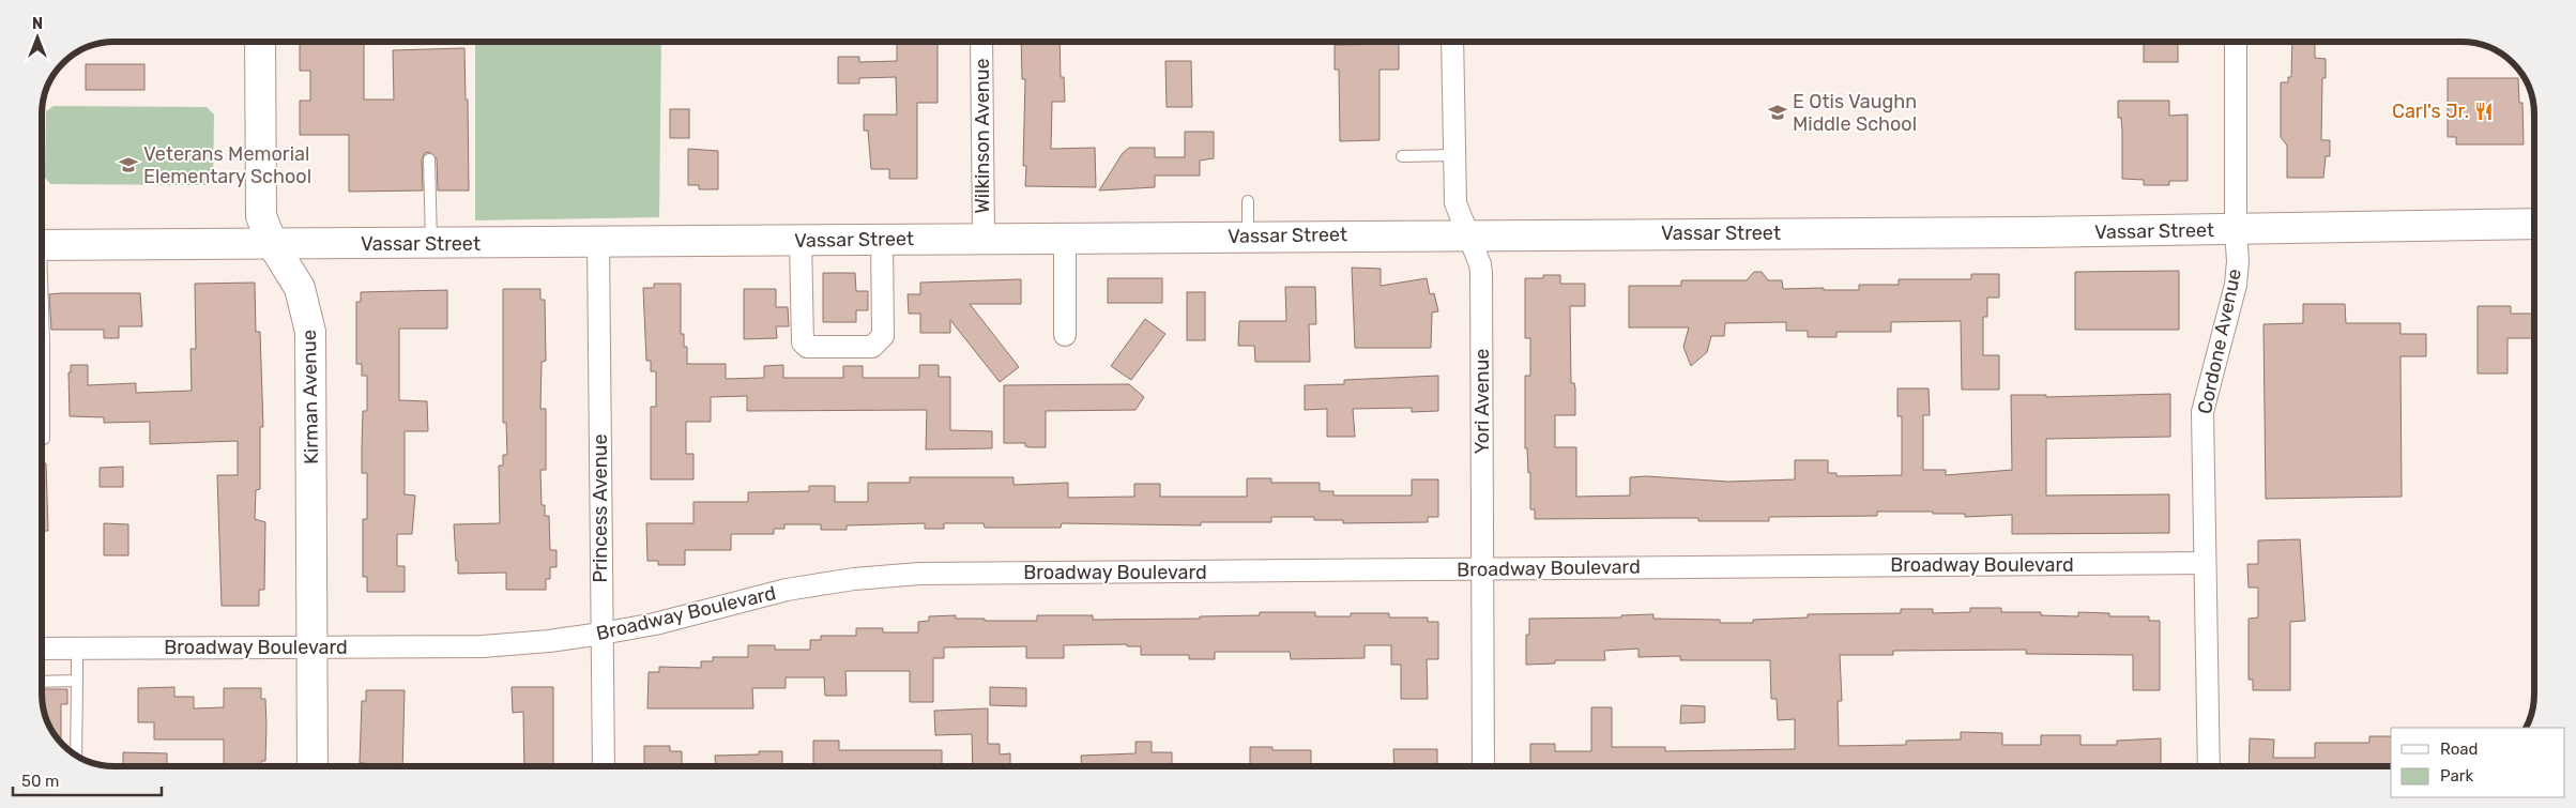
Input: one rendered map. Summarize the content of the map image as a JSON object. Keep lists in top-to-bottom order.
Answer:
{
  "streets": {
    "street": [
      "Wilkinson Avenue",
      "Vassar Street",
      "Cordone Avenue",
      "Kirman Avenue",
      "Yori Avenue",
      "Princess Avenue",
      "Broadway Boulevard"
    ]
  },
  "crossings": [
    ["Wilkinson Avenue", "Vassar Street"],
    ["Vassar Street", "Cordone Avenue"],
    ["Vassar Street", "Kirman Avenue"],
    ["Vassar Street", "Yori Avenue"],
    ["Vassar Street", "Princess Avenue"],
    ["Cordone Avenue", "Broadway Boulevard"],
    ["Kirman Avenue", "Broadway Boulevard"],
    ["Yori Avenue", "Broadway Boulevard"],
    ["Princess Avenue", "Broadway Boulevard"]
  ],
  "places": {
    "restaurant": ["Carl's Jr."],
    "school or university": ["E Otis Vaughn Middle School", "Veterans Memorial Elementary School"]
  },
  "legend": ["Road", "Park"],
  "scale_bar": "50 m",
  "north": "top"
}
